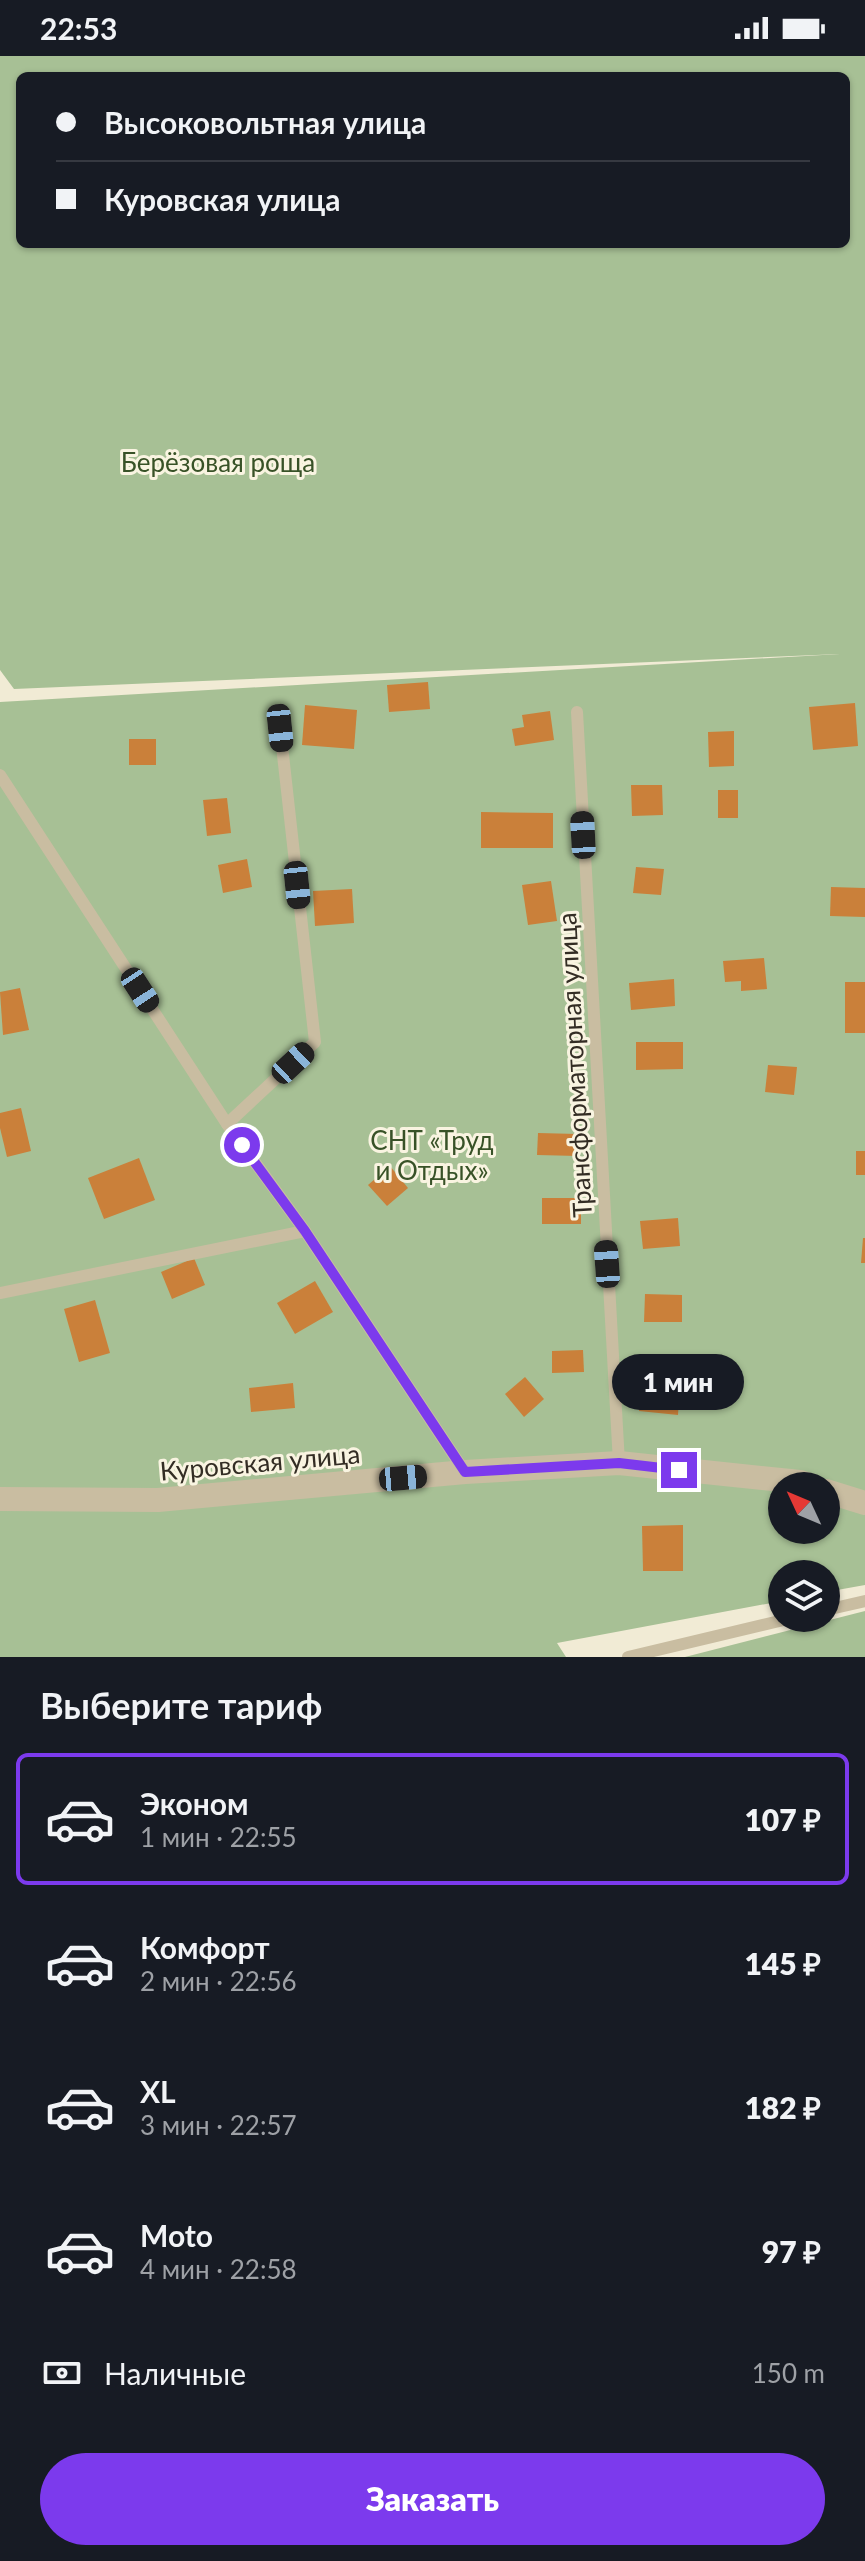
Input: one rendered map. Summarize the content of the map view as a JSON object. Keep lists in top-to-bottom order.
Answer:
{
  "streets": {
    "street": ["Куровская улица"],
    "lane": ["Трансформаторная улица"]
  },
  "crossings": [
    ["Трансформаторная улица", "Куровская улица"]
  ],
  "parks": ["Берёзовая роща", "СНТ «Труд и Отдых»"],
  "north": "top left",
  "page": {
    "status": "22:53",
    "banner": ["Высоковольтная улица", "Куровская улица"],
    "bubble": "1 мин",
    "heading": "Выберите тариф",
    "list": [
      {
        "name": "Эконом",
        "note": "1 мин · 22:55",
        "value": "107 ₽"
      },
      {
        "name": "Комфорт",
        "note": "2 мин · 22:56",
        "value": "145 ₽"
      },
      {
        "name": "XL",
        "note": "3 мин · 22:57",
        "value": "182 ₽"
      },
      {
        "name": "Moto",
        "note": "4 мин · 22:58",
        "value": "97 ₽"
      }
    ],
    "pay": ["Наличные", "150 m"],
    "buttons": "Заказать"
  }
}
